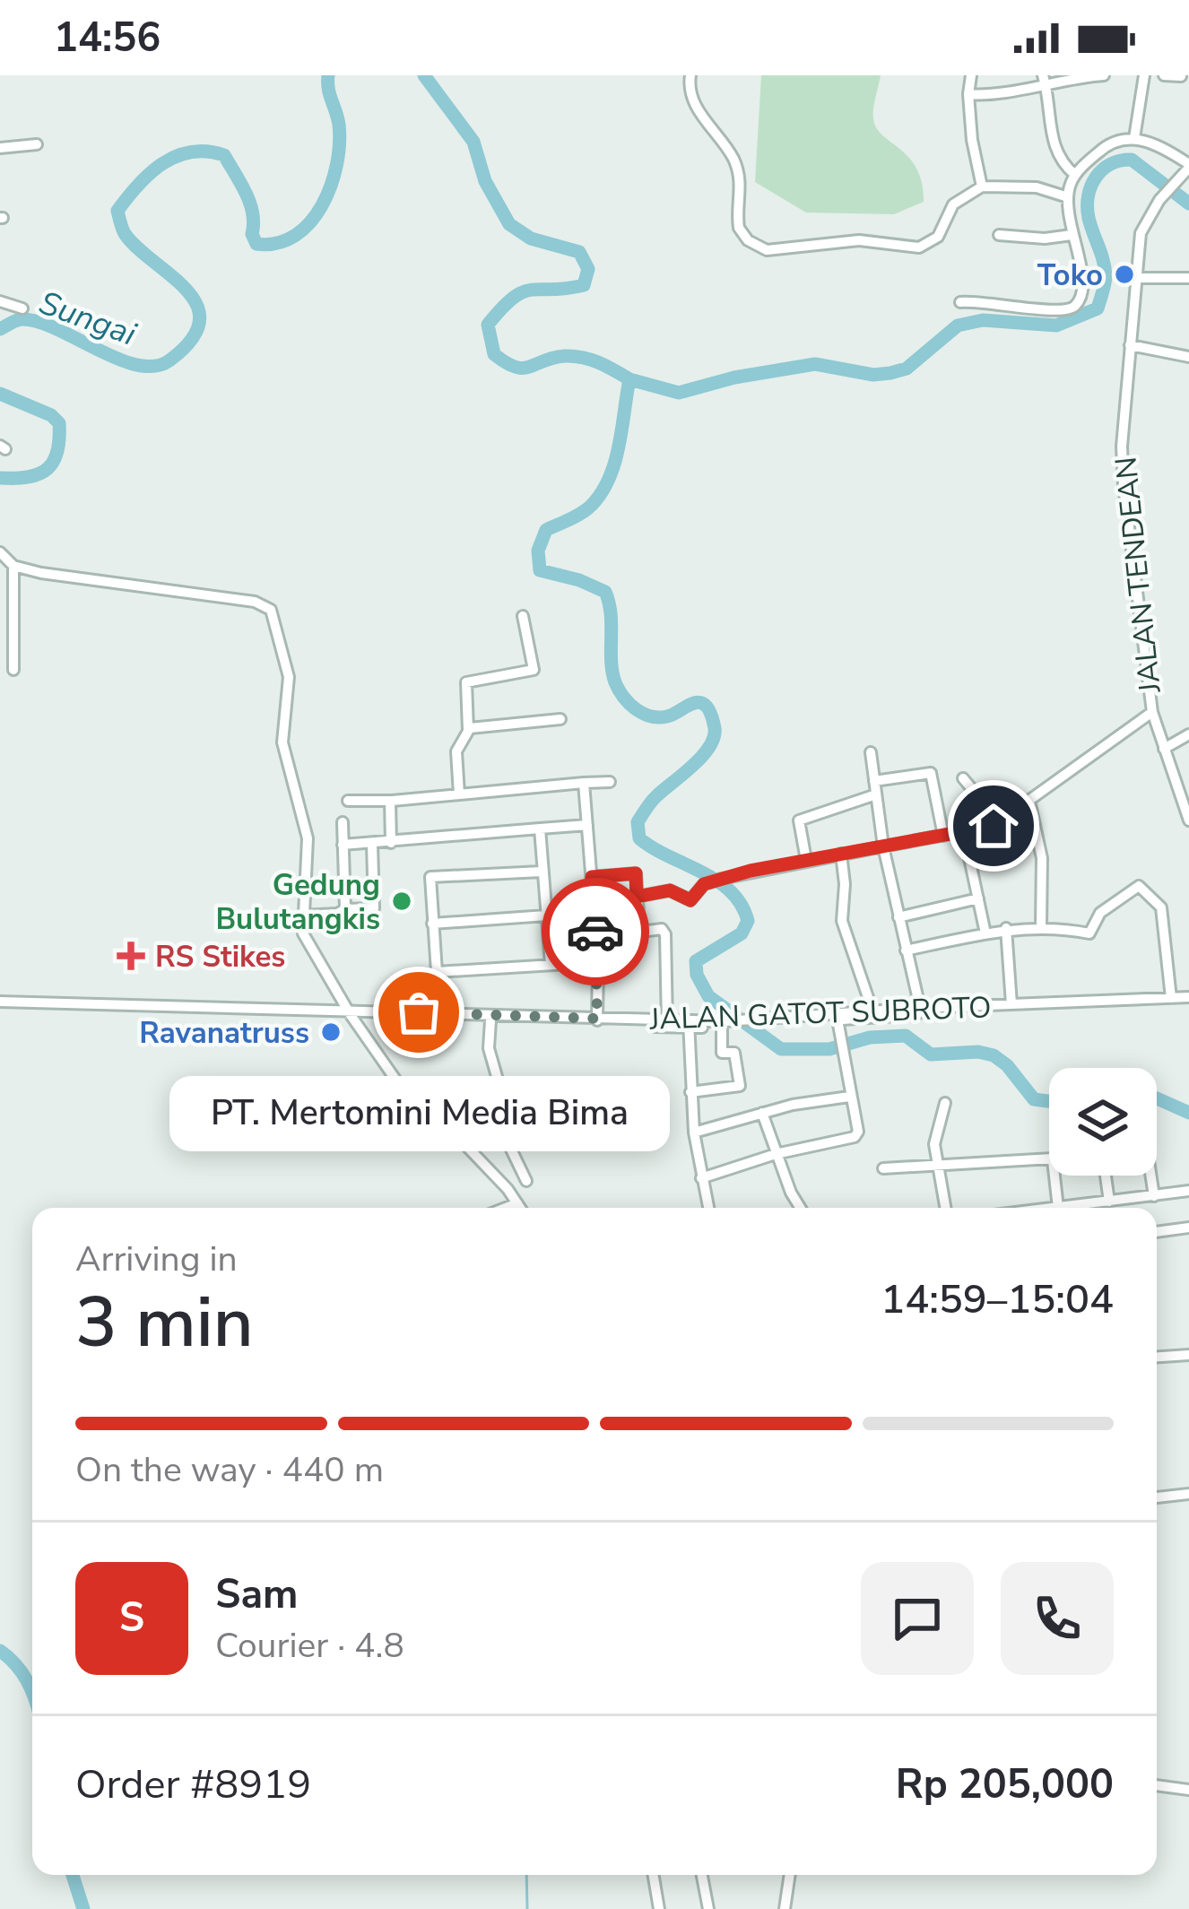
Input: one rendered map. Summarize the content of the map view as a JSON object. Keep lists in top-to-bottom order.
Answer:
{
  "streets": {
    "street": ["JALAN TENDEAN", "JALAN GATOT SUBROTO"]
  },
  "water": ["Sungai"],
  "places": {
    "other": [
      "Toko",
      "Gedung Bulutangkis",
      "PT. Mertomini Media Bima",
      "Ravanatruss"
    ],
    "health": ["RS Stikes"]
  },
  "page": {
    "status": "14:56",
    "bubble": "PT. Mertomini Media Bima",
    "heading": ["3 min", "Arriving in", "14:59–15:04"],
    "panel": [
      "Sam",
      "Courier · 4.8",
      "Order #8919",
      "Rp 205,000"
    ],
    "bar": "On the way · 440 m",
    "round": "S"
  }
}
